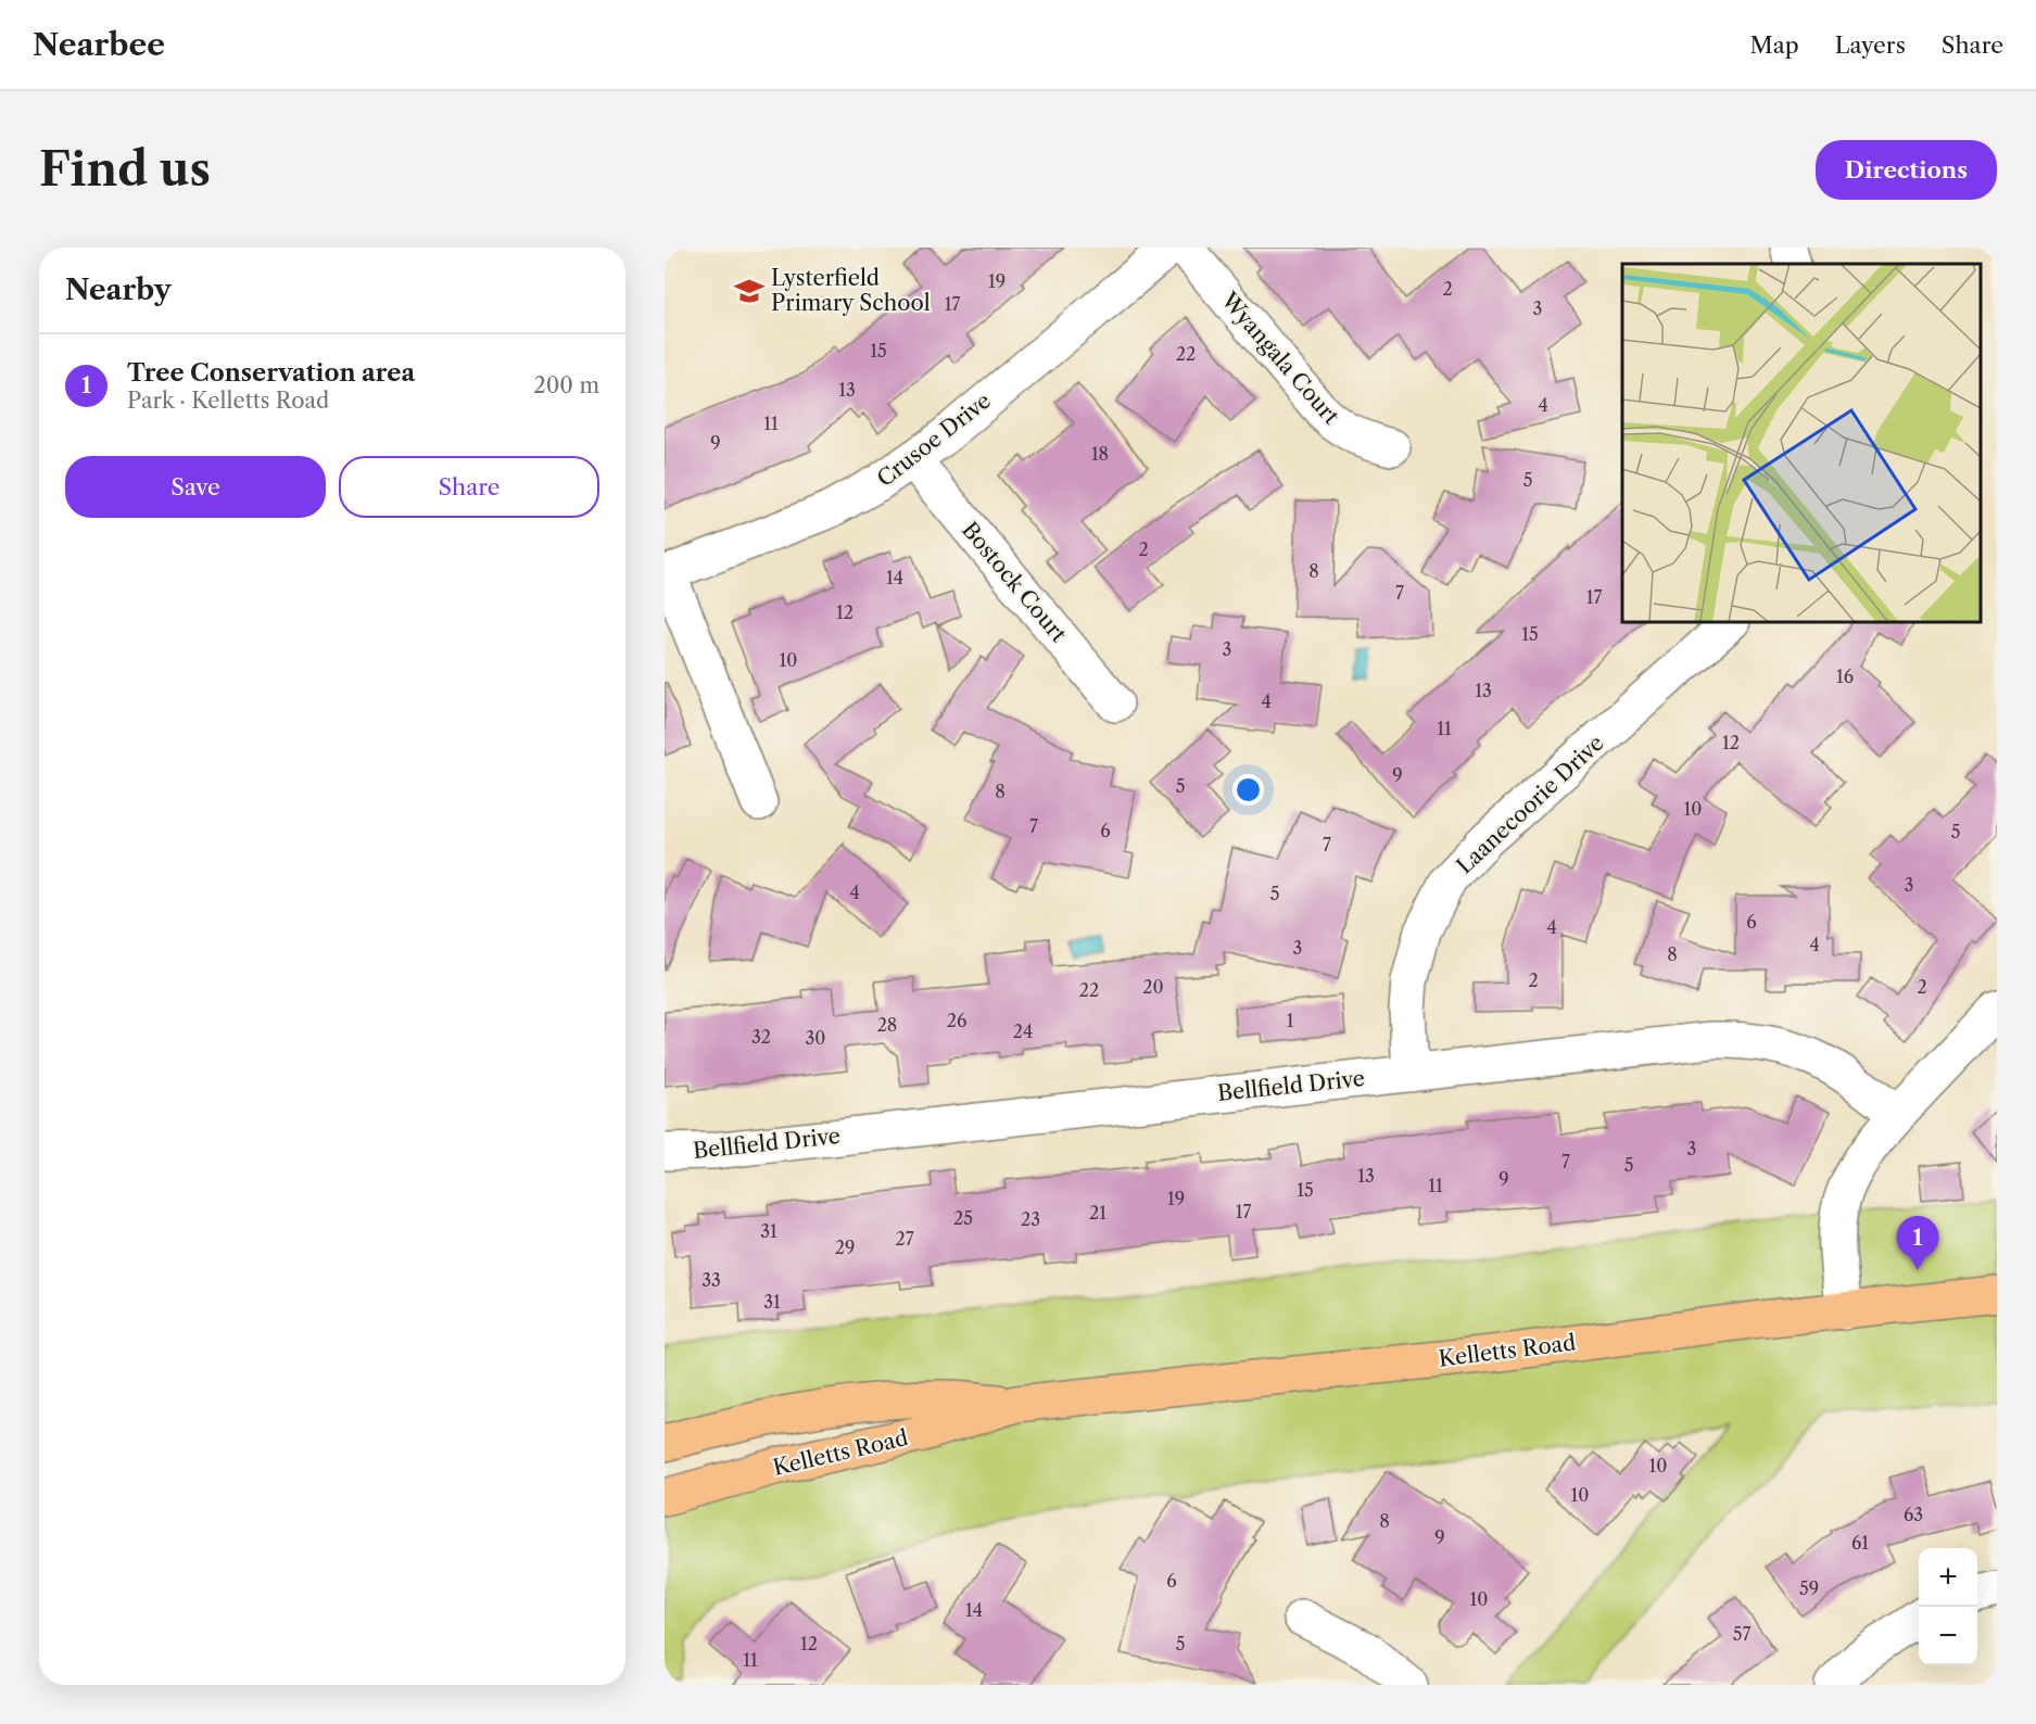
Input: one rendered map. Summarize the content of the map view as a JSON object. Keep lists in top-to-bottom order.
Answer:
{
  "streets": {
    "main road": ["Kelletts Road"],
    "street": [
      "Wyangala Court",
      "Crusoe Drive",
      "Bostock Court",
      "Laanecoorie Drive",
      "Bellfield Drive"
    ]
  },
  "crossings": [
    ["Crusoe Drive", "Bostock Court"],
    ["Laanecoorie Drive", "Bellfield Drive"]
  ],
  "places": {
    "school or university": ["Lysterfield Primary School"]
  },
  "house_numbers": [
    "19",
    "2",
    "17",
    "3",
    "15",
    "22",
    "13",
    "4",
    "11",
    "9",
    "18",
    "5",
    "2",
    "8",
    "14",
    "7",
    "17",
    "12",
    "15",
    "3",
    "10",
    "16",
    "13",
    "4",
    "11",
    "12",
    "9",
    "5",
    "8",
    "10",
    "7",
    "6",
    "5",
    "7",
    "3",
    "4",
    "5",
    "6",
    "4",
    "4",
    "3",
    "8",
    "2",
    "20",
    "2",
    "22",
    "26",
    "1",
    "28",
    "24",
    "32",
    "30",
    "3",
    "7",
    "5",
    "13",
    "9",
    "11",
    "15",
    "19",
    "17",
    "21",
    "25",
    "23",
    "31",
    "27",
    "29",
    "33",
    "31",
    "10",
    "10",
    "63",
    "8",
    "9",
    "61",
    "6",
    "59",
    "10",
    "14",
    "57",
    "12",
    "5",
    "11"
  ],
  "page": {
    "header": "Nearbee",
    "nav": ["Map", "Layers", "Share"],
    "buttons": [
      "Directions",
      ["Save", "Share"]
    ],
    "title": "Find us",
    "heading": "Nearby",
    "list": [
      {
        "mark": "1",
        "name": "Tree Conservation area",
        "note": "Park · Kelletts Road",
        "value": "200 m"
      }
    ],
    "pins": "1",
    "map_buttons": ["+", "−"]
  }
}
